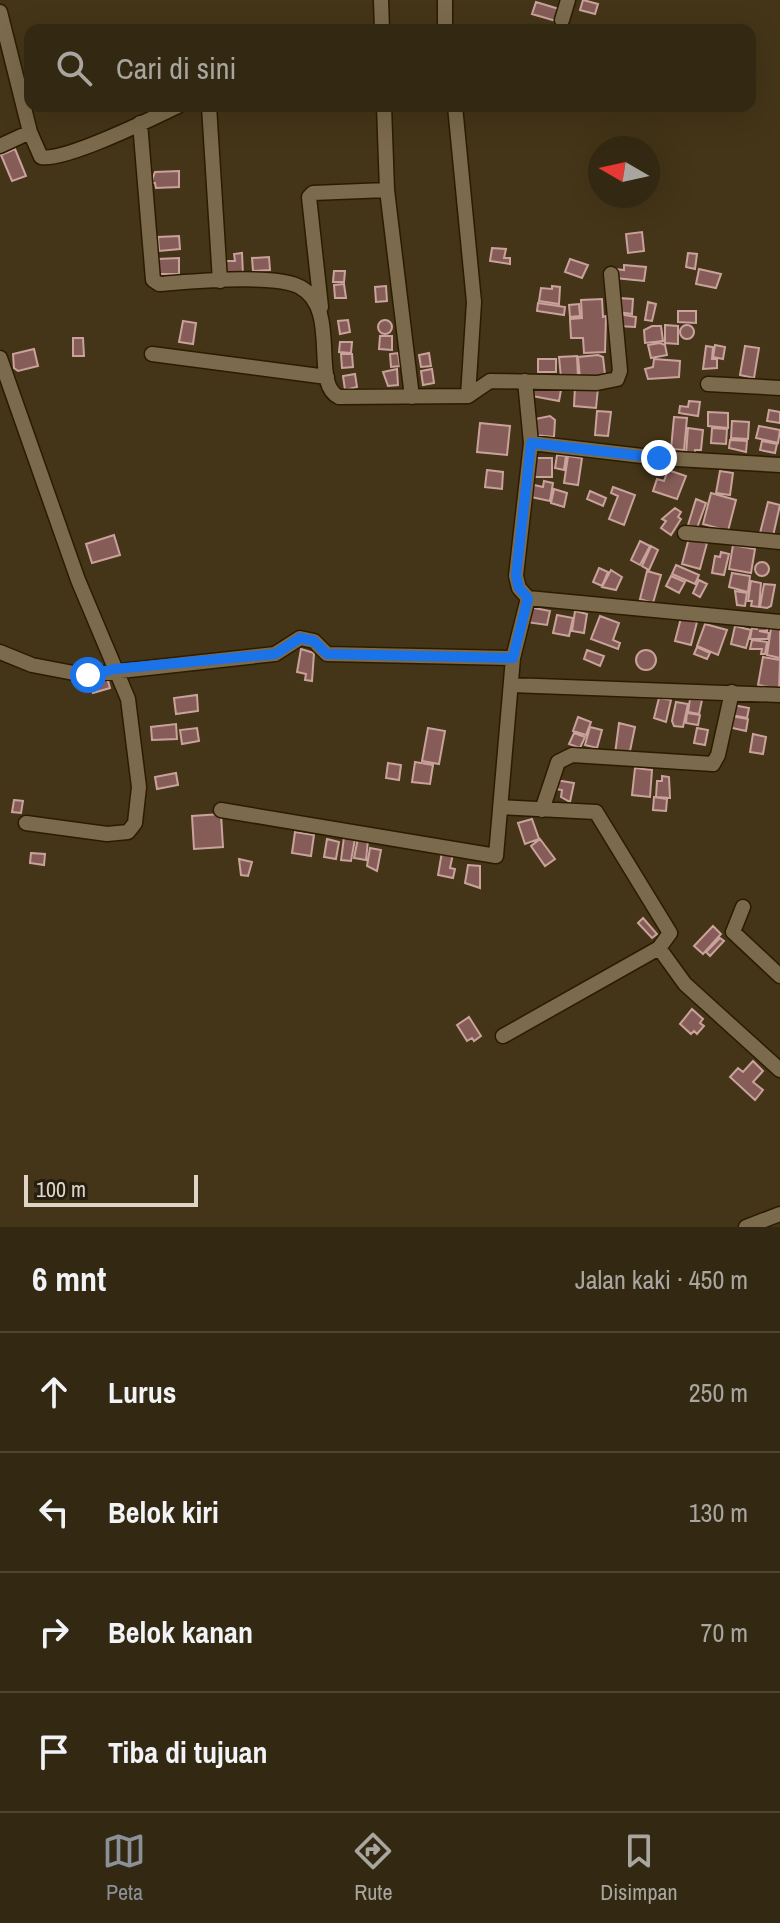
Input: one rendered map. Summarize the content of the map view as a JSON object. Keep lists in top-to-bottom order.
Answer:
{
  "scale_bar": "100 m",
  "north": "left",
  "page": {
    "search": "Cari di sini",
    "scale": "100 m",
    "heading": ["6 mnt", "Jalan kaki · 450 m"],
    "list": [
      ["Lurus", "250 m"],
      ["Belok kiri", "130 m"],
      ["Belok kanan", "70 m"],
      "Tiba di tujuan"
    ],
    "nav": ["Peta", "Rute", "Disimpan"]
  }
}
